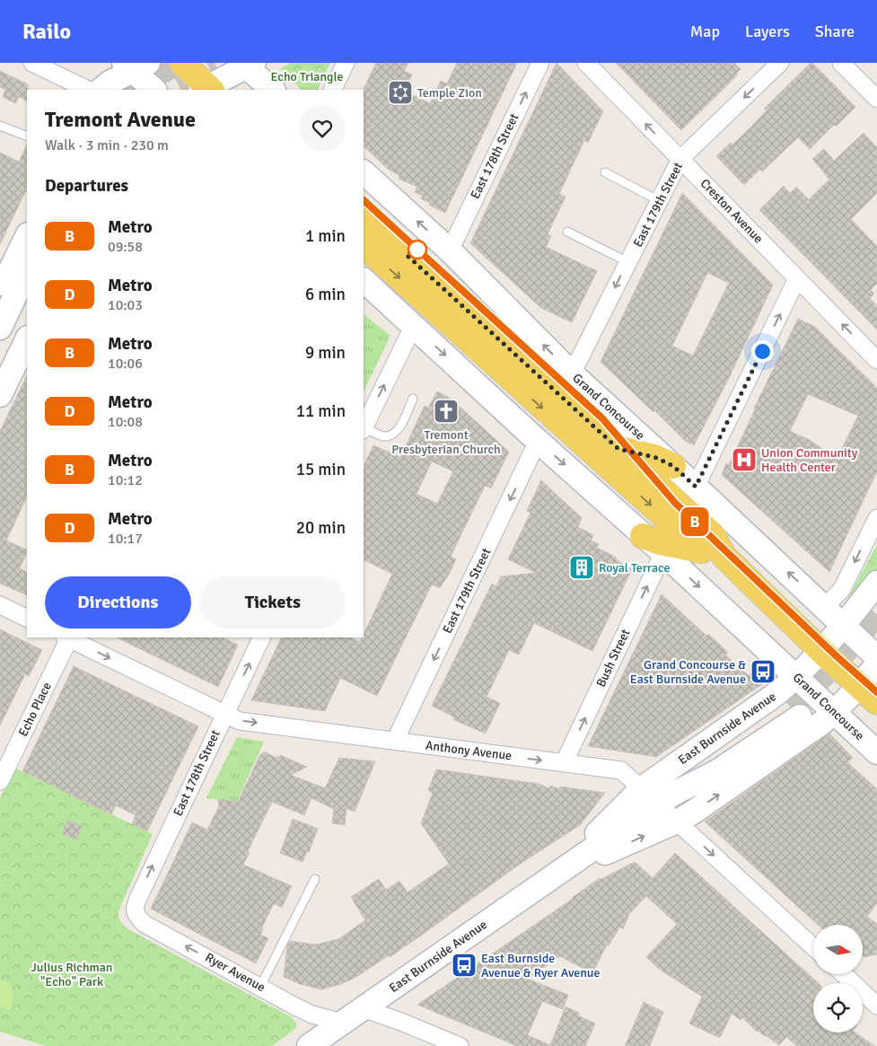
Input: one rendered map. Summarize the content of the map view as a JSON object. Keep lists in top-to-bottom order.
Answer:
{
  "streets": {
    "main road": ["Grand Concourse", "East Burnside Avenue"],
    "street": [
      "East 178th Street",
      "East 179th Street",
      "Creston Avenue",
      "Bush Street",
      "Echo Place",
      "Anthony Avenue",
      "Ryer Avenue"
    ]
  },
  "crossings": [
    ["East 178th Street", "Grand Concourse"],
    ["East 178th Street", "Anthony Avenue"],
    ["East 178th Street", "Ryer Avenue"],
    ["East 179th Street", "Creston Avenue"],
    ["East 179th Street", "Grand Concourse"],
    ["East 179th Street", "Anthony Avenue"],
    ["Grand Concourse", "Bush Street"],
    ["Grand Concourse", "East Burnside Avenue"],
    ["Bush Street", "Anthony Avenue"],
    ["Echo Place", "Anthony Avenue"],
    ["East Burnside Avenue", "Anthony Avenue"],
    ["East Burnside Avenue", "Ryer Avenue"]
  ],
  "one_way": [
    "East 178th Street",
    "East 179th Street",
    "Creston Avenue",
    "Bush Street",
    "Anthony Avenue",
    "Ryer Avenue"
  ],
  "parks": ["Echo Triangle", "Julius Richman \"Echo\" Park"],
  "places": {
    "synagogue": ["Temple Zion"],
    "church": ["Tremont Presbyterian Church"],
    "hospital": ["Union Community Health Center"],
    "building": ["Royal Terrace"],
    "bus stop": ["Grand Concourse & East Burnside Avenue", "East Burnside Avenue & Ryer Avenue"]
  },
  "lines": ["metro line B"],
  "north": "right",
  "page": {
    "header": "Railo",
    "nav": ["Map", "Layers", "Share"],
    "on_map": "B",
    "heading": [
      ["Tremont Avenue", "Walk · 3 min · 230 m"],
      "Departures"
    ],
    "list": [
      {
        "mark": "B",
        "name": "Metro",
        "note": "09:58",
        "value": "1 min"
      },
      {
        "mark": "D",
        "name": "Metro",
        "note": "10:03",
        "value": "6 min"
      },
      {
        "mark": "B",
        "name": "Metro",
        "note": "10:06",
        "value": "9 min"
      },
      {
        "mark": "D",
        "name": "Metro",
        "note": "10:08",
        "value": "11 min"
      },
      {
        "mark": "B",
        "name": "Metro",
        "note": "10:12",
        "value": "15 min"
      },
      {
        "mark": "D",
        "name": "Metro",
        "note": "10:17",
        "value": "20 min"
      }
    ],
    "buttons": ["Directions", "Tickets"]
  }
}
